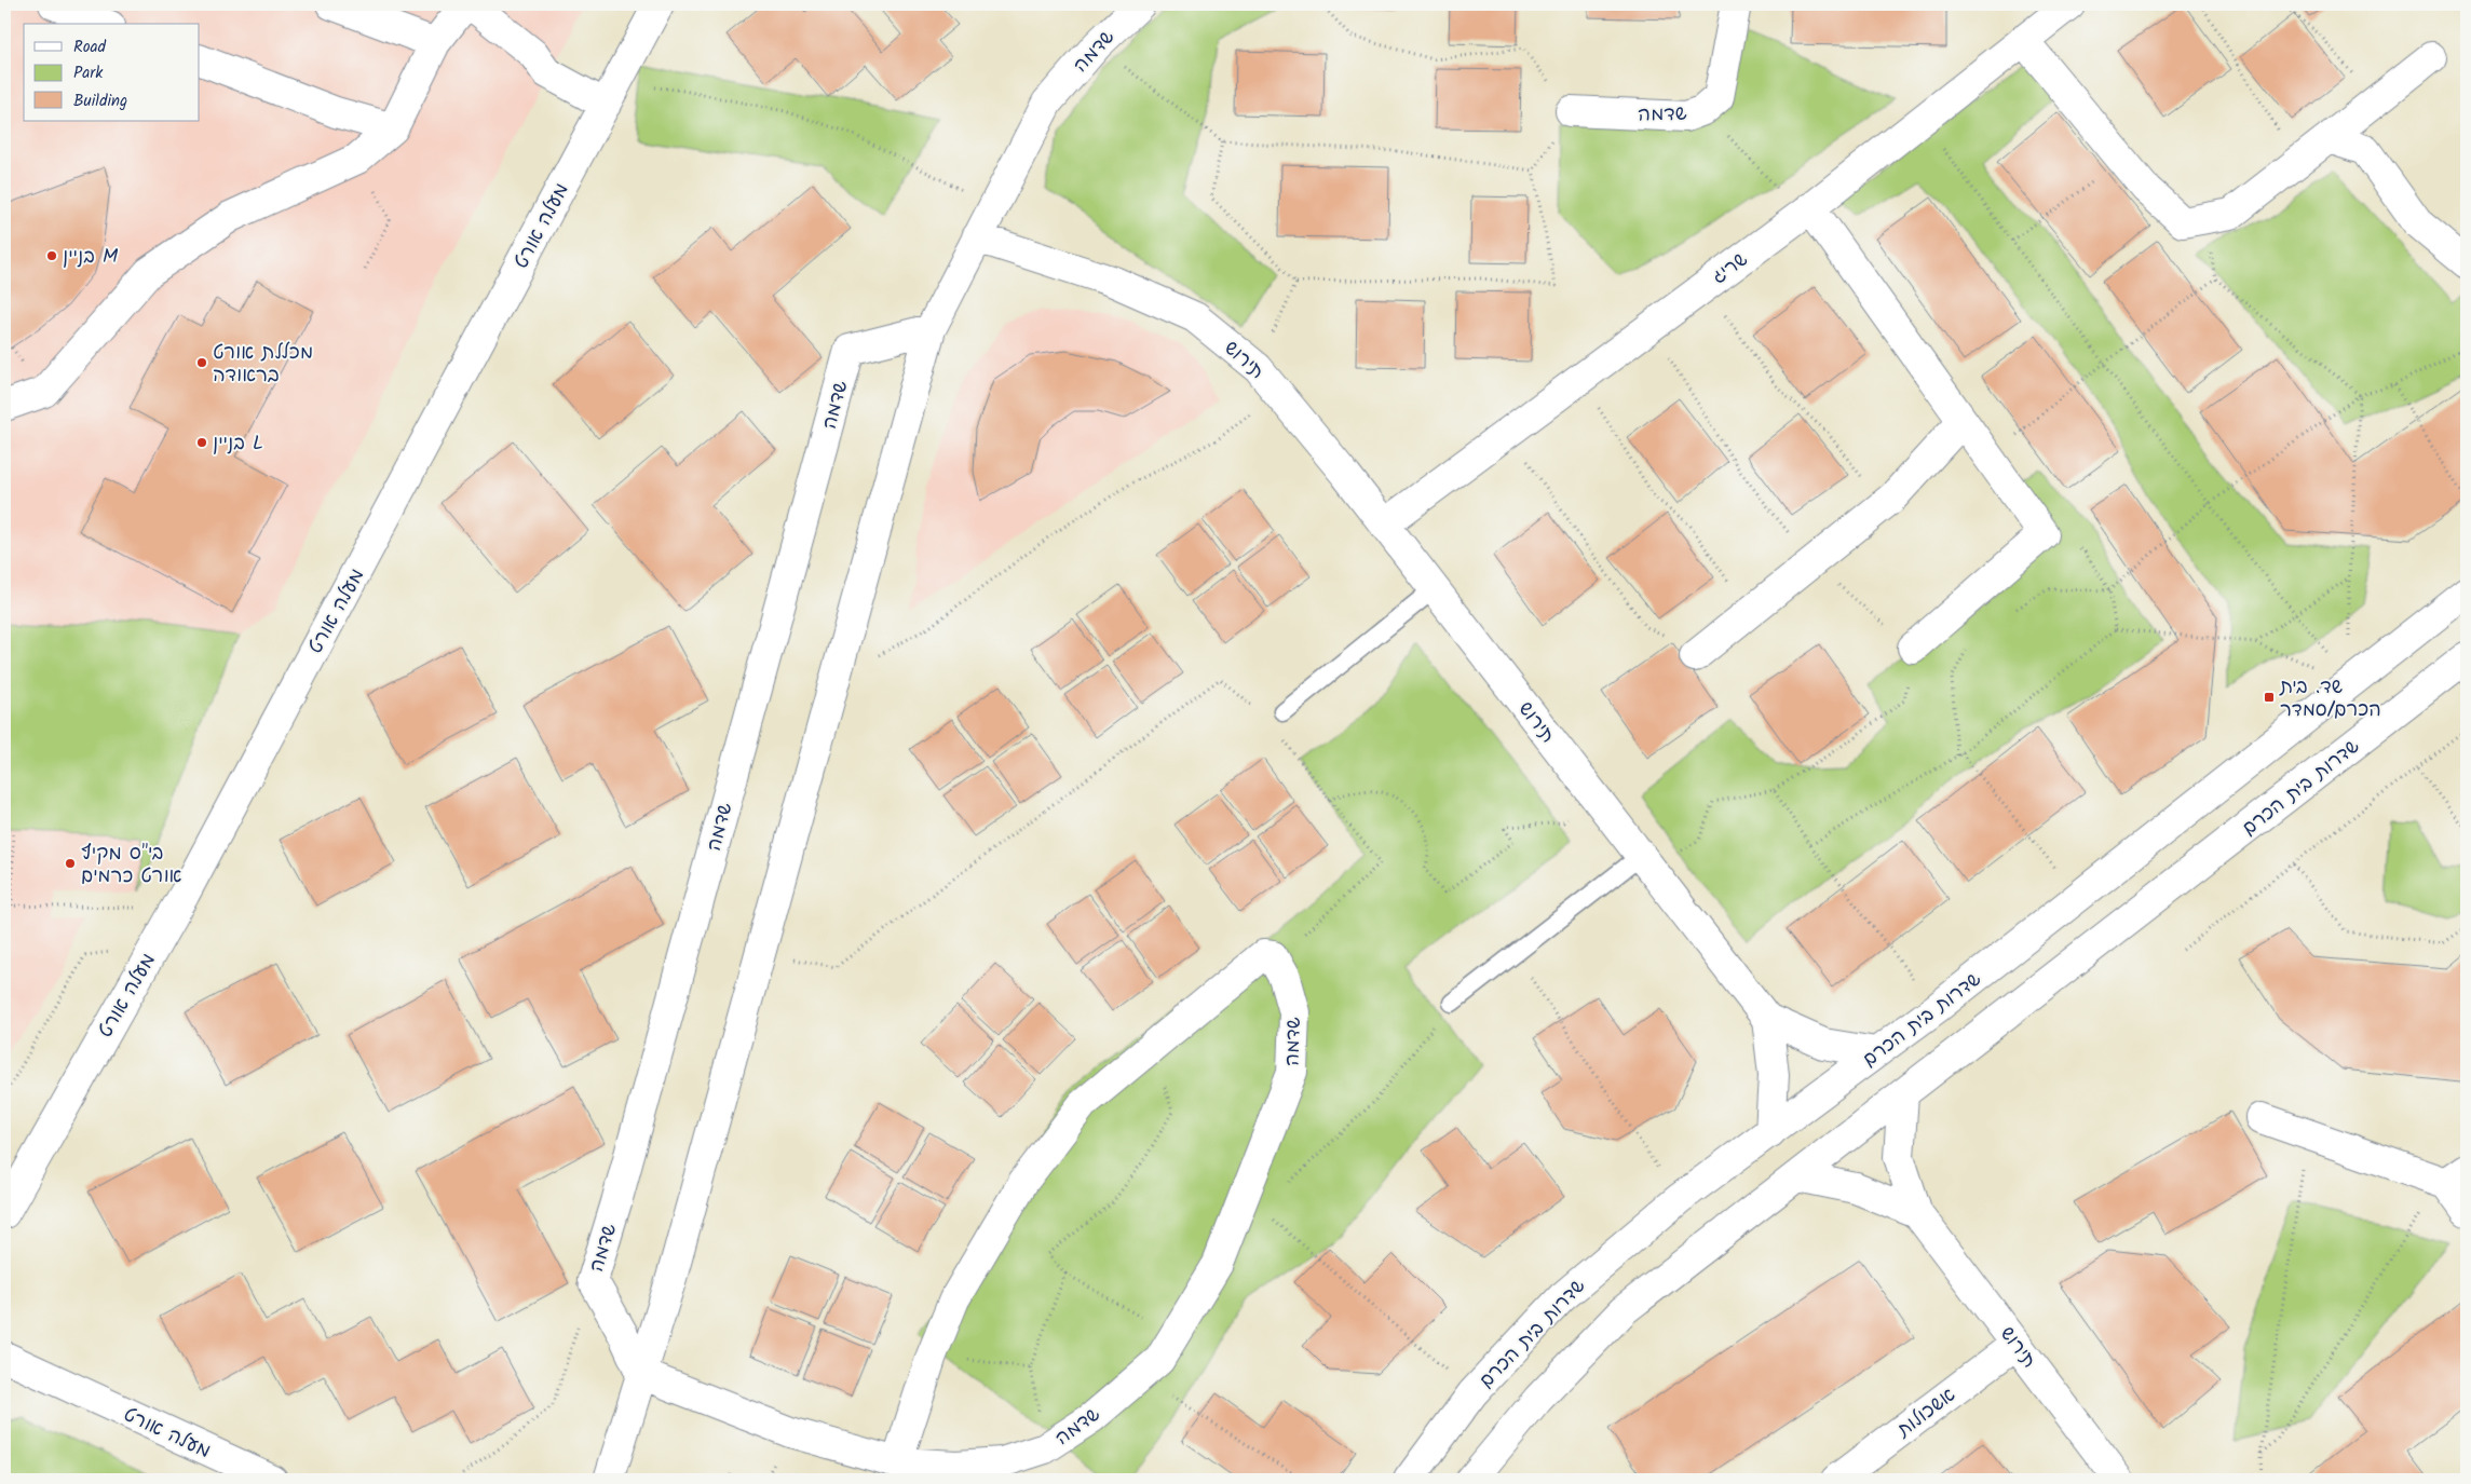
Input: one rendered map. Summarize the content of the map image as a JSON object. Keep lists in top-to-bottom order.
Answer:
{
  "streets": {
    "street": [
      "שדמה",
      "מעלה אורט",
      "שריג",
      "תירוש",
      "שדרות בית הכרם",
      "אשכולות"
    ]
  },
  "crossings": [
    ["שדמה", "תירוש"],
    ["שריג", "תירוש"],
    ["תירוש", "אשכולות"]
  ],
  "places": {
    "other": [
      "בניין M",
      "מכללת אורט בראודה",
      "בניין L",
      "בי\"ס מקיף אורט כרמים"
    ],
    "transit": ["שד. בית הכרם/סמדר"]
  },
  "legend": ["Road", "Park", "Building"]
}
